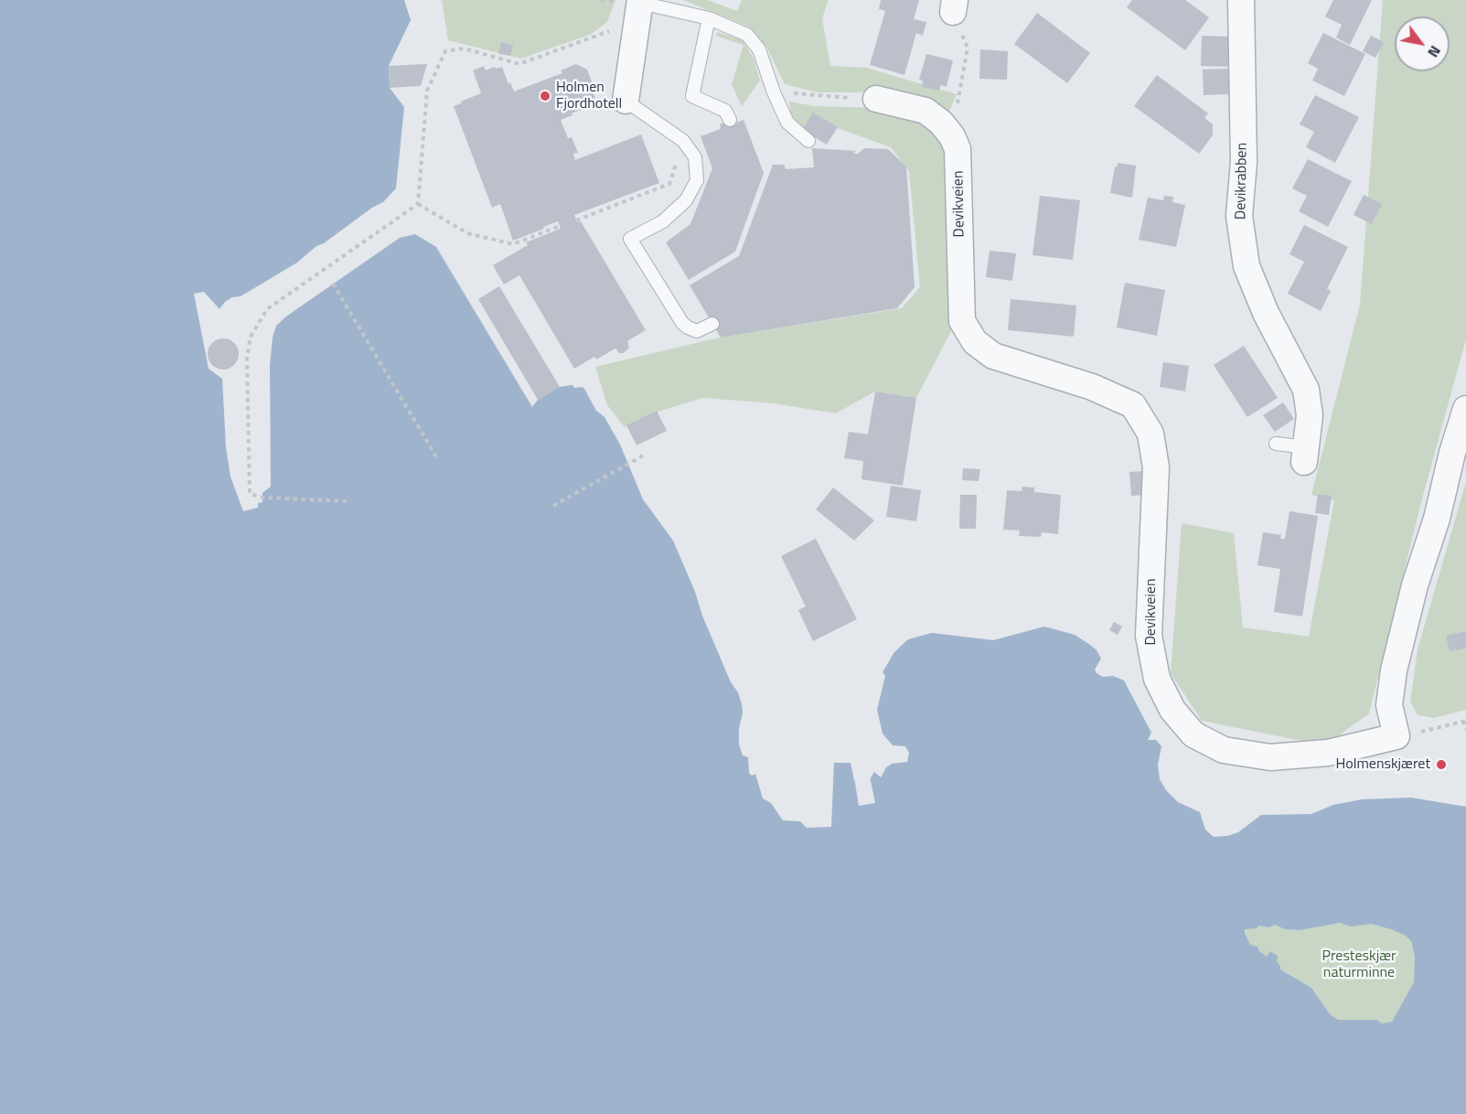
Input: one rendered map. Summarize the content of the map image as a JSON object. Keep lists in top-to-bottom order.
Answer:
{
  "streets": {
    "street": ["Devikrabben", "Devikveien"]
  },
  "parks": ["Presteskjær naturminne"],
  "places": ["Holmen Fjordhotell", "Holmenskjæret"],
  "north": "bottom right"
}
